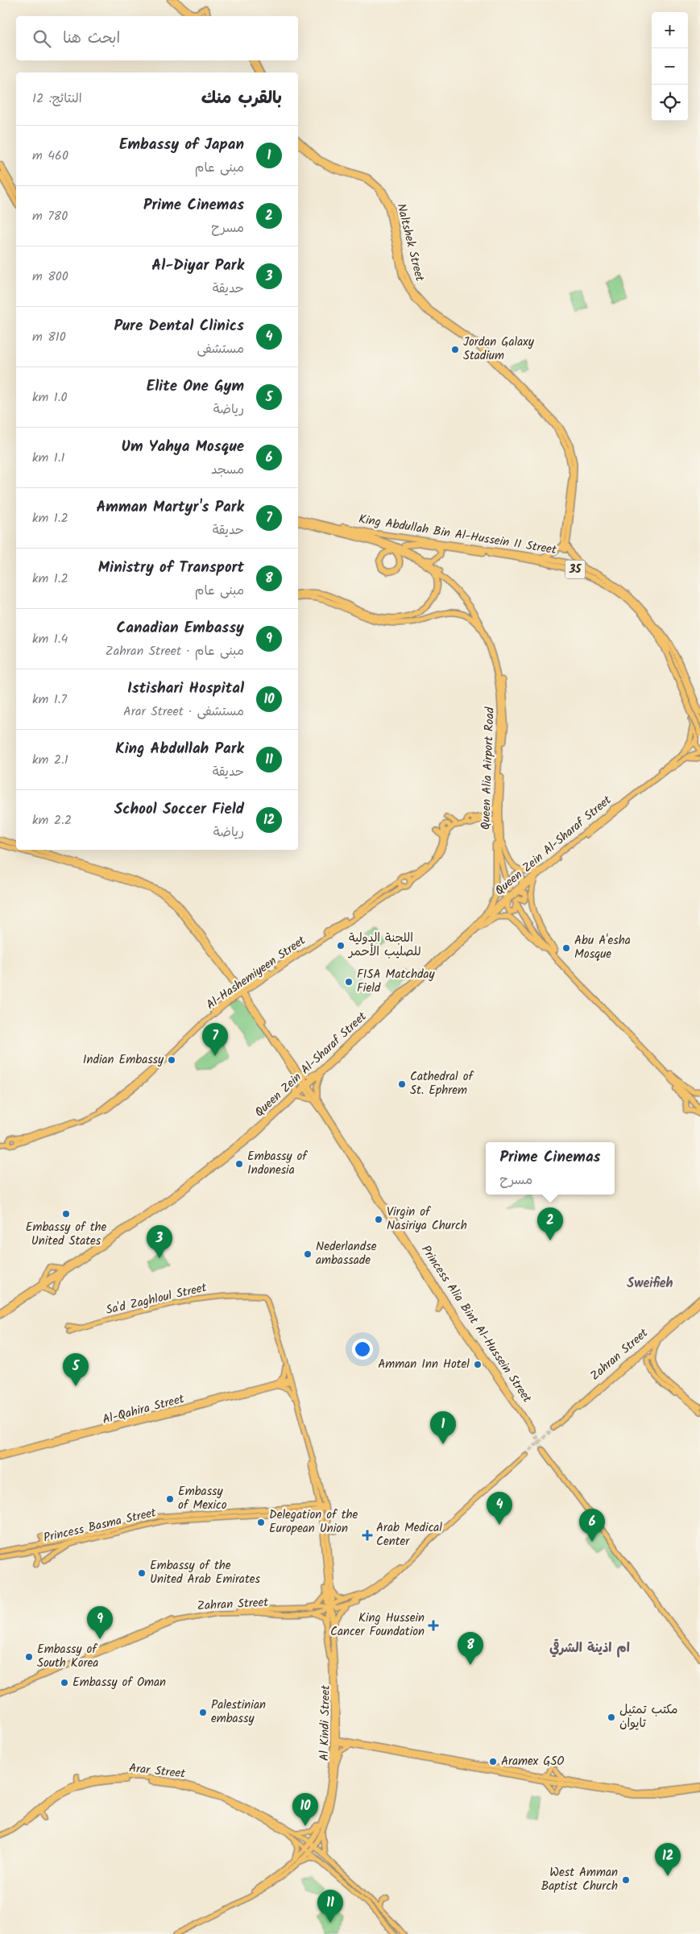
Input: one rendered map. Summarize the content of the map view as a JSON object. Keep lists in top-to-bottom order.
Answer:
{
  "streets": {
    "highway": ["King Abdullah Bin Al-Hussein II Street", "35", "Queen Alia Airport Road"],
    "main road": [
      "Naltshek Street",
      "Queen Zein Al-Sharaf Street",
      "Al-Hashemiyeen Street",
      "Sa'd Zaghloul Street",
      "Princess Alia Bint Al-Hussein Street",
      "Zahran Street",
      "Al-Qahira Street",
      "Princess Basma Street",
      "Al Kindi Street",
      "Arar Street"
    ]
  },
  "crossings": [
    ["King Abdullah Bin Al-Hussein II Street", "Queen Alia Airport Road"],
    ["King Abdullah Bin Al-Hussein II Street", "Queen Zein Al-Sharaf Street"],
    ["Queen Alia Airport Road", "Queen Zein Al-Sharaf Street"],
    ["Queen Zein Al-Sharaf Street", "Princess Alia Bint Al-Hussein Street"],
    ["Al-Hashemiyeen Street", "Princess Alia Bint Al-Hussein Street"],
    ["Al Kindi Street", "Arar Street"]
  ],
  "districts": ["Sweifieh", "ام اذينة الشرقي"],
  "places": {
    "other": [
      "Jordan Galaxy Stadium",
      "اللجنة الدولية للصليب الأحمر",
      "Abu A'esha Mosque",
      "FISA Matchday Field",
      "Indian Embassy",
      "Cathedral of St. Ephrem",
      "Embassy of Indonesia",
      "Embassy of the United States",
      "Virgin of Nasiriya Church",
      "Nederlandse ambassade",
      "Amman Inn Hotel",
      "Embassy of Mexico",
      "Delegation of the European Union",
      "Embassy of the United Arab Emirates",
      "Embassy of South Korea",
      "Embassy of Oman",
      "Palestinian embassy",
      "مكتب تمثيل تايوان",
      "Aramex GSO",
      "West Amman Baptist Church"
    ],
    "health": ["Arab Medical Center", "King Hussein Cancer Foundation"]
  },
  "page": {
    "map_buttons": ["+", "−"],
    "search": "ابحث هنا",
    "heading": ["بالقرب منك", "النتائج: 12"],
    "list": [
      {
        "mark": "1",
        "name": "Embassy of Japan",
        "note": "مبنى عام",
        "value": "460 m"
      },
      {
        "mark": "2",
        "name": "Prime Cinemas",
        "note": "مسرح",
        "value": "780 m"
      },
      {
        "mark": "3",
        "name": "Al-Diyar Park",
        "note": "حديقة",
        "value": "800 m"
      },
      {
        "mark": "4",
        "name": "Pure Dental Clinics",
        "note": "مستشفى",
        "value": "810 m"
      },
      {
        "mark": "5",
        "name": "Elite One Gym",
        "note": "رياضة",
        "value": "1.0 km"
      },
      {
        "mark": "6",
        "name": "Um Yahya Mosque",
        "note": "مسجد",
        "value": "1.1 km"
      },
      {
        "mark": "7",
        "name": "Amman Martyr's Park",
        "note": "حديقة",
        "value": "1.2 km"
      },
      {
        "mark": "8",
        "name": "Ministry of Transport",
        "note": "مبنى عام",
        "value": "1.2 km"
      },
      {
        "mark": "9",
        "name": "Canadian Embassy",
        "note": "مبنى عام · Zahran Street",
        "value": "1.4 km"
      },
      {
        "mark": "10",
        "name": "Istishari Hospital",
        "note": "مستشفى · Arar Street",
        "value": "1.7 km"
      },
      {
        "mark": "11",
        "name": "King Abdullah Park",
        "note": "حديقة",
        "value": "2.1 km"
      },
      {
        "mark": "12",
        "name": "School Soccer Field",
        "note": "رياضة",
        "value": "2.2 km"
      }
    ],
    "pins": [
      "7",
      "2",
      "3",
      "5",
      "1",
      "4",
      "6",
      "9",
      "8",
      "10",
      "12",
      "11"
    ],
    "popup": ["Prime Cinemas", "مسرح"]
  }
}
